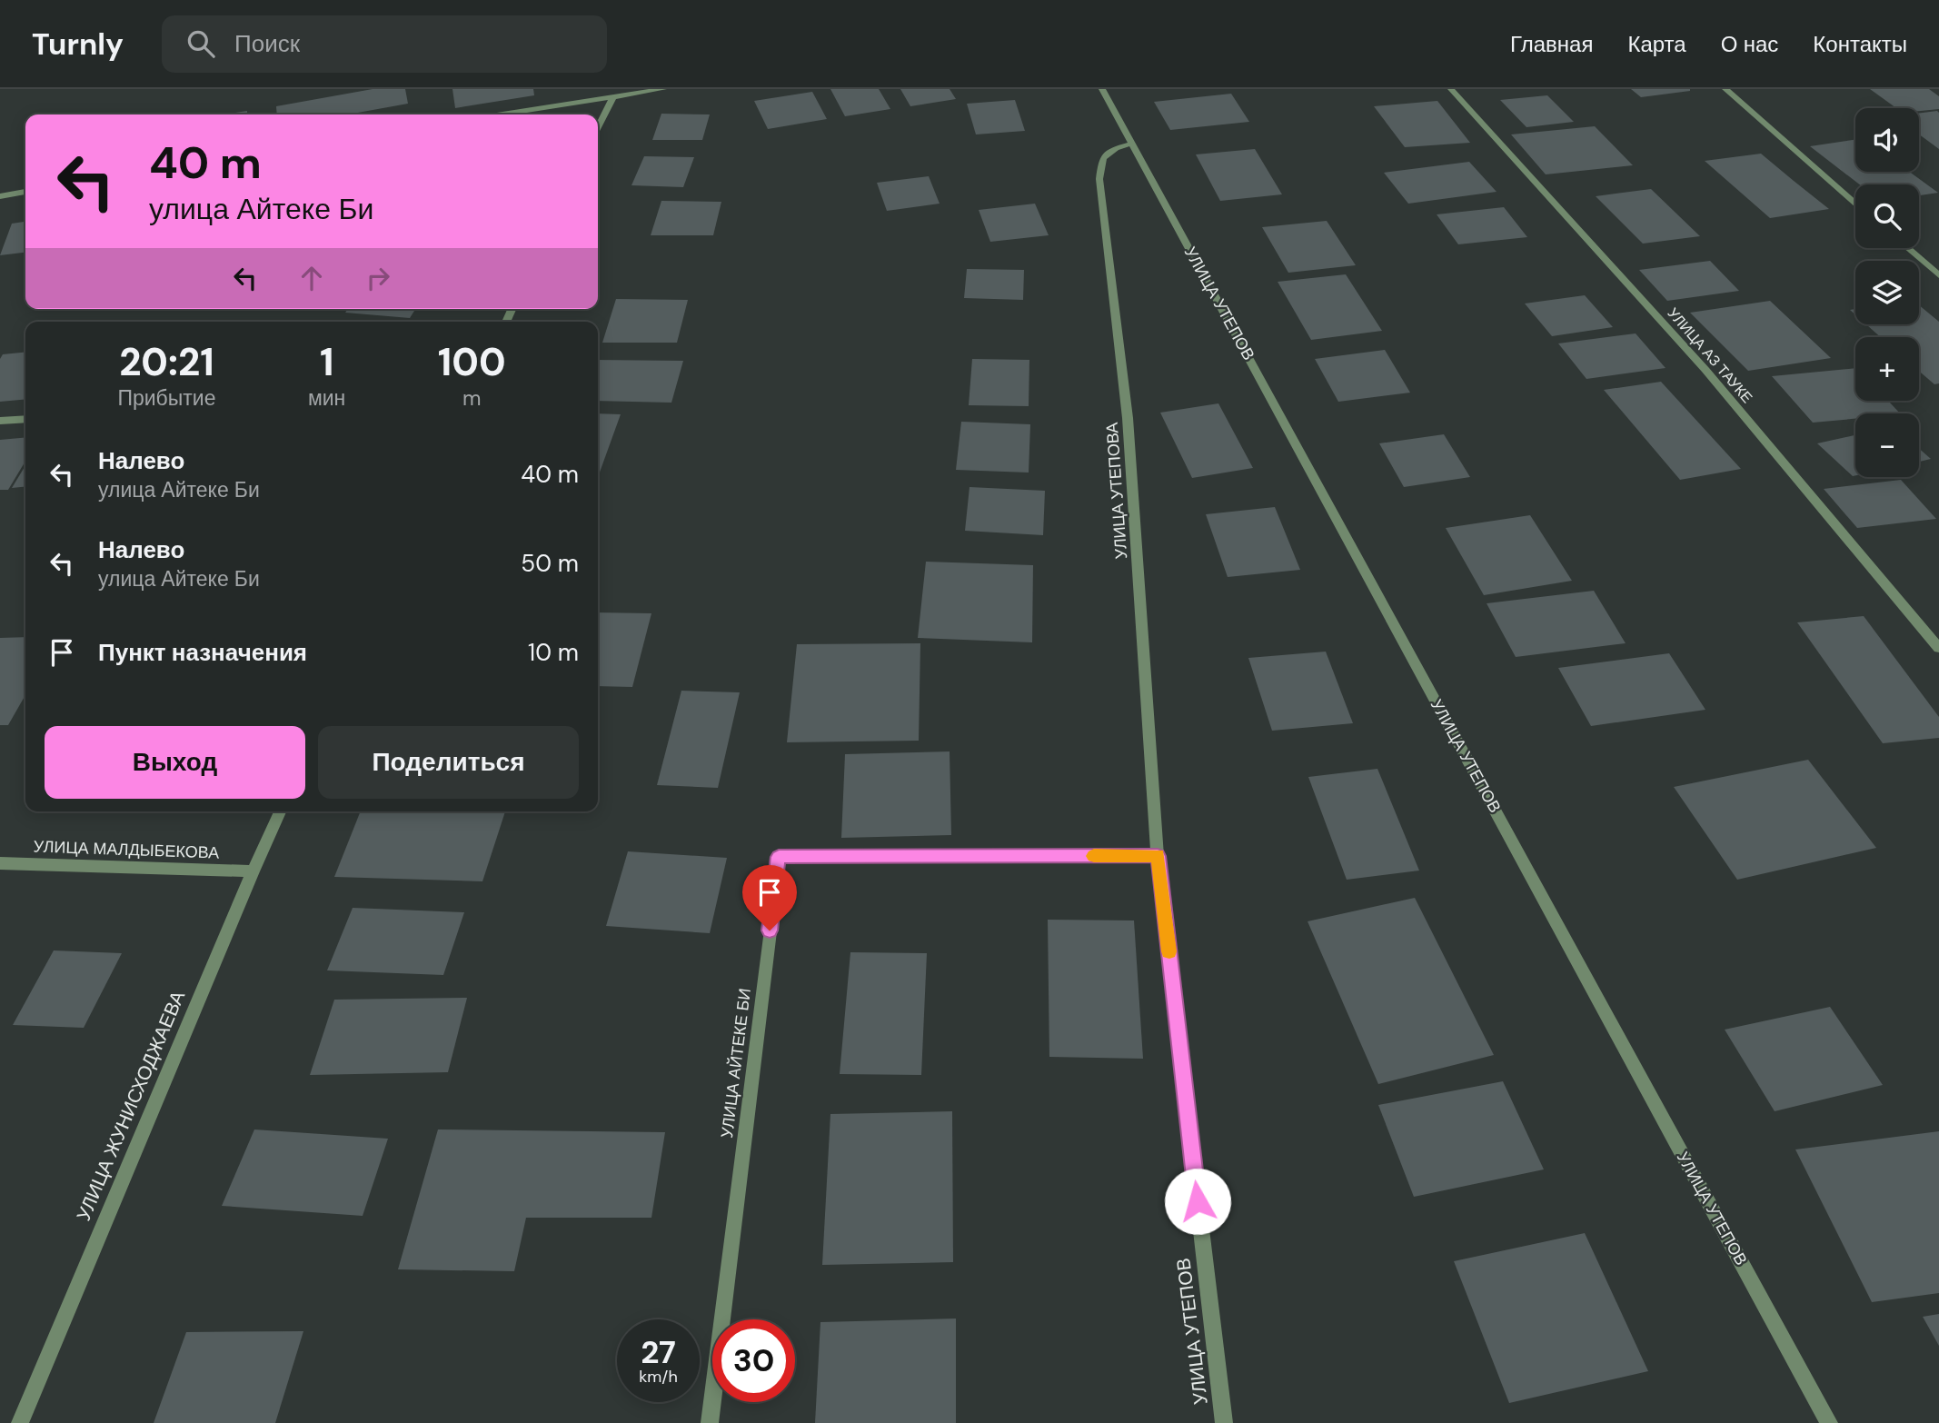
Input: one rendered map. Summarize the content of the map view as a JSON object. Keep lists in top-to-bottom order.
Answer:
{
  "streets": {
    "street": [
      "УЛИЦА УТЕПОВ",
      "УЛИЦА АЗ ТАУКЕ",
      "УЛИЦА УТЕПОВА",
      "УЛИЦА МАЛДЫБЕКОВА",
      "УЛИЦА АЙТЕКЕ БИ",
      "УЛИЦА ЖУНИСХОДЖАЕВА"
    ]
  },
  "crossings": [
    ["УЛИЦА УТЕПОВ", "УЛИЦА УТЕПОВА"],
    ["УЛИЦА УТЕПОВ", "УЛИЦА АЙТЕКЕ БИ"],
    ["УЛИЦА УТЕПОВА", "УЛИЦА АЙТЕКЕ БИ"],
    ["УЛИЦА МАЛДЫБЕКОВА", "УЛИЦА ЖУНИСХОДЖАЕВА"]
  ],
  "page": {
    "header": "Turnly",
    "search": "Поиск",
    "nav": [
      "Главная",
      "Карта",
      "О нас",
      "Контакты"
    ],
    "map_buttons": ["+", "−"],
    "turn": ["40 m", "улица Айтеке Би"],
    "eta": [
      "20:21",
      "Прибытие",
      "1",
      "мин",
      "100",
      "m"
    ],
    "list": [
      {
        "name": "Налево",
        "note": "улица Айтеке Би",
        "value": "40 m"
      },
      {
        "name": "Налево",
        "note": "улица Айтеке Би",
        "value": "50 m"
      },
      {
        "name": "Пункт назначения",
        "value": "10 m"
      }
    ],
    "buttons": ["Выход", "Поделиться"],
    "speed": "27 km/h",
    "limit": "30"
  }
}
